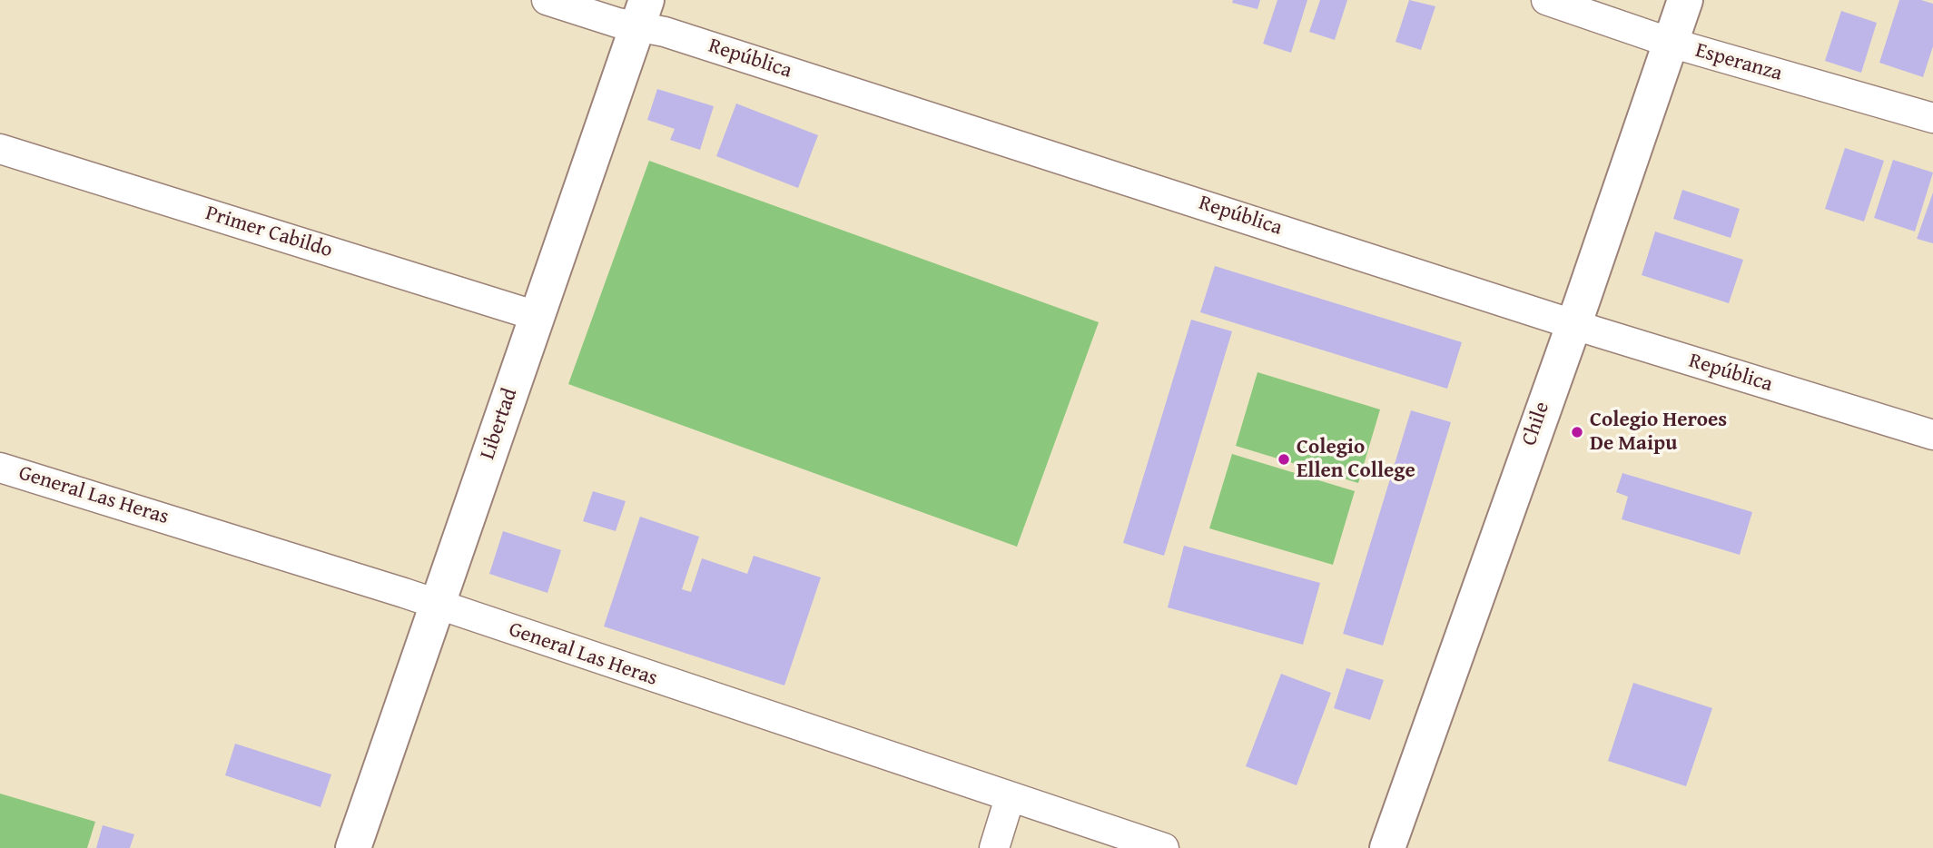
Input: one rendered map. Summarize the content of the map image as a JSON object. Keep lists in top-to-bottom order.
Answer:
{
  "streets": {
    "street": [
      "República",
      "Esperanza",
      "Primer Cabildo",
      "Libertad",
      "Chile",
      "General Las Heras"
    ]
  },
  "crossings": [
    ["República", "Libertad"],
    ["República", "Chile"],
    ["Esperanza", "Chile"],
    ["Primer Cabildo", "Libertad"],
    ["Libertad", "General Las Heras"]
  ],
  "places": ["Colegio Heroes De Maipu", "Colegio Ellen College"]
}
